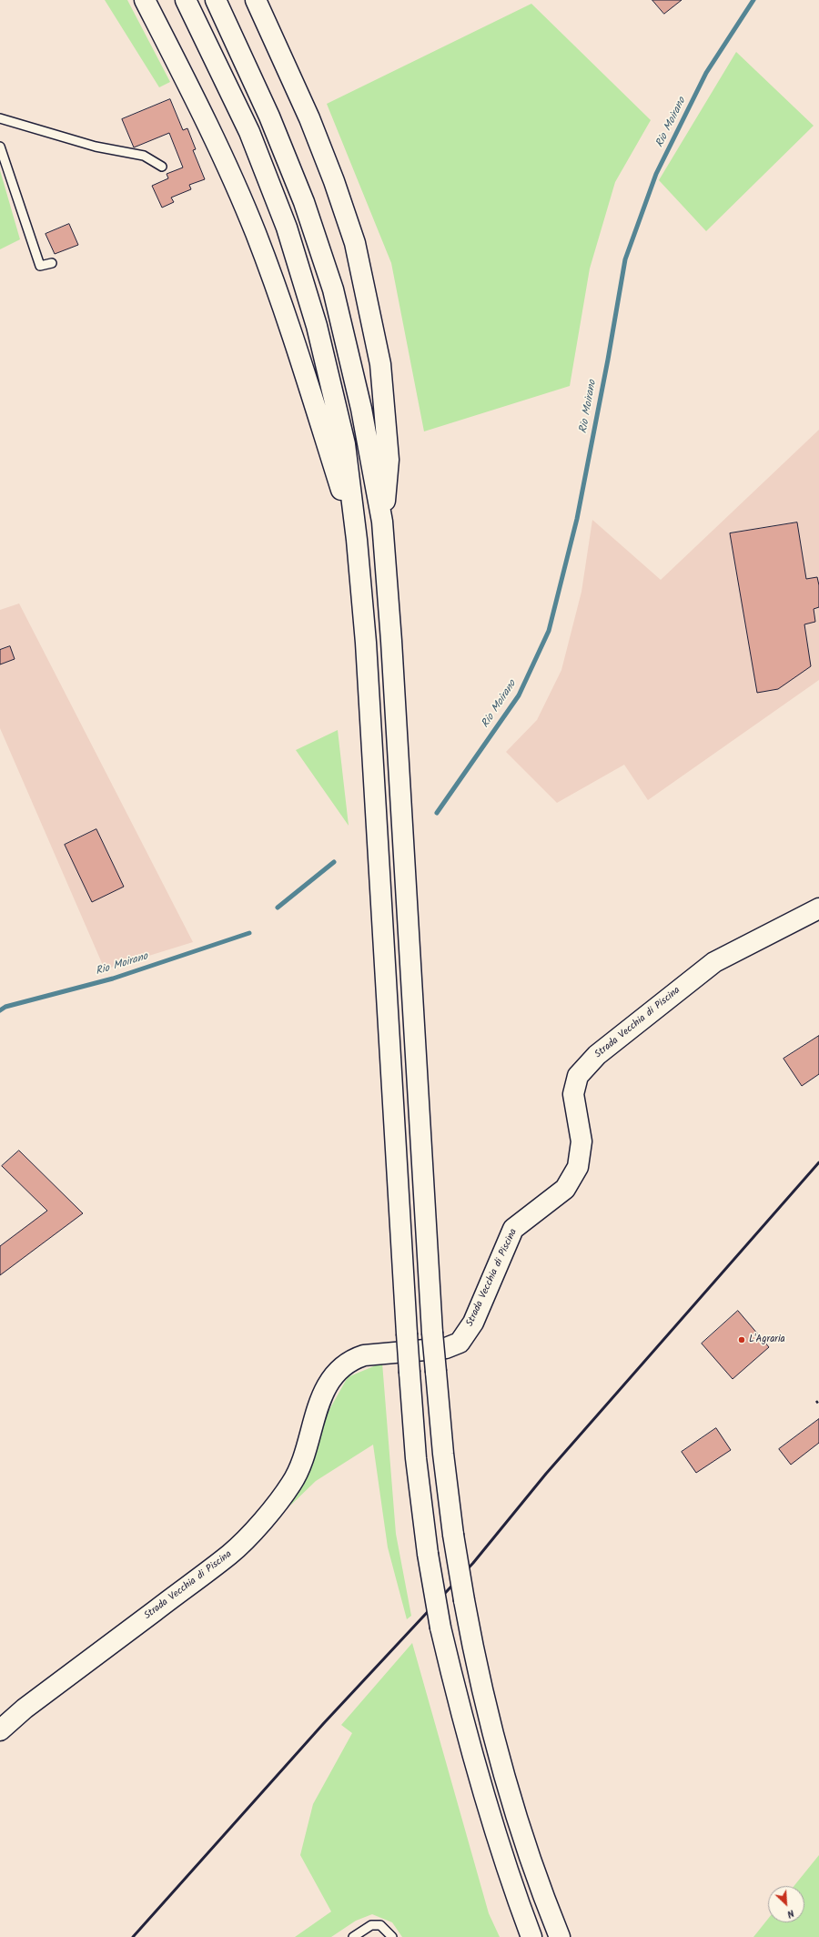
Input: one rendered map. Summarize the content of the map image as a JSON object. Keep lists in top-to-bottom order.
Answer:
{
  "streets": {
    "main road": ["Strada Vecchia di Piscina"]
  },
  "water": ["Rio Moirano"],
  "places": ["L'Agraria"],
  "north": "bottom right"
}
